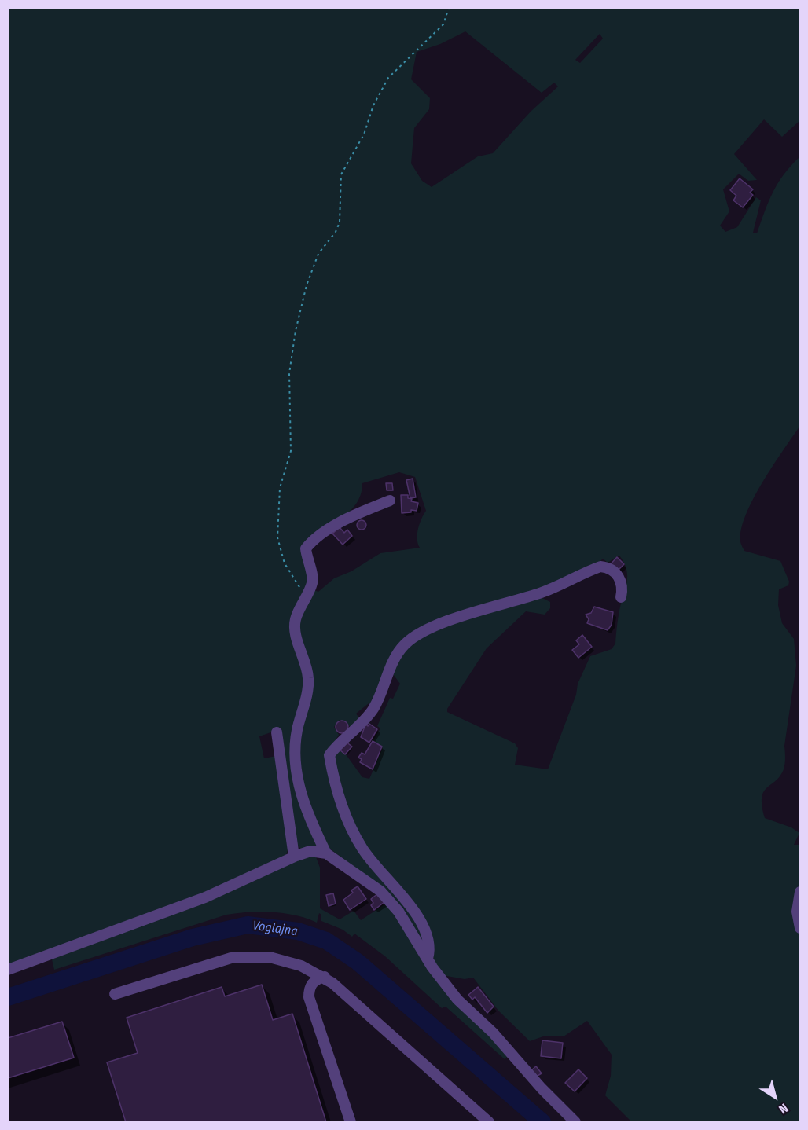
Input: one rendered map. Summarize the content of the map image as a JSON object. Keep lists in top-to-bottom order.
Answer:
{
  "water": ["Voglajna"],
  "north": "bottom right"
}
